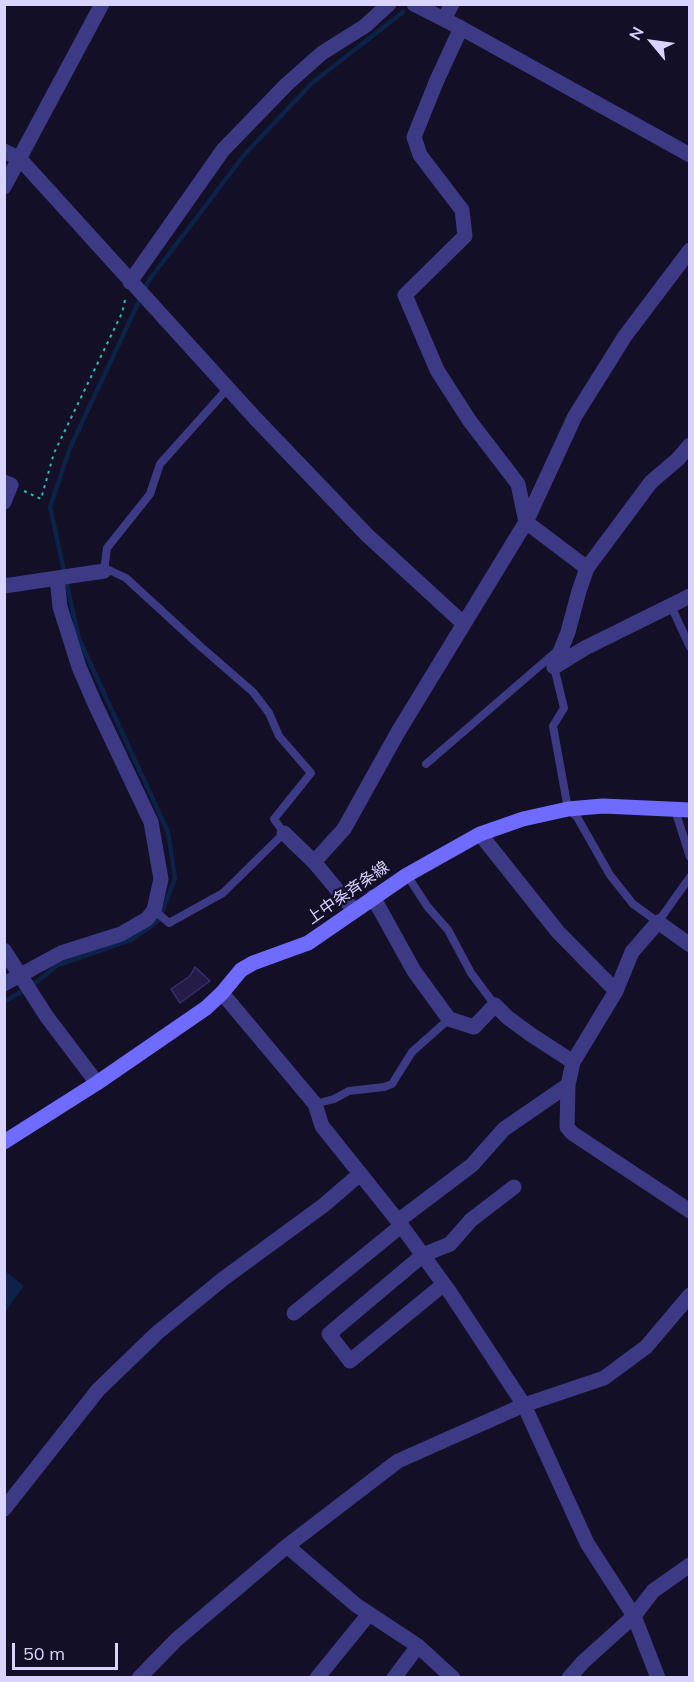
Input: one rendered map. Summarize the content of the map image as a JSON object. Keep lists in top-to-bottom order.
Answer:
{
  "streets": {
    "main road": ["上中条斉条線"]
  },
  "scale_bar": "50 m",
  "north": "top left"
}
